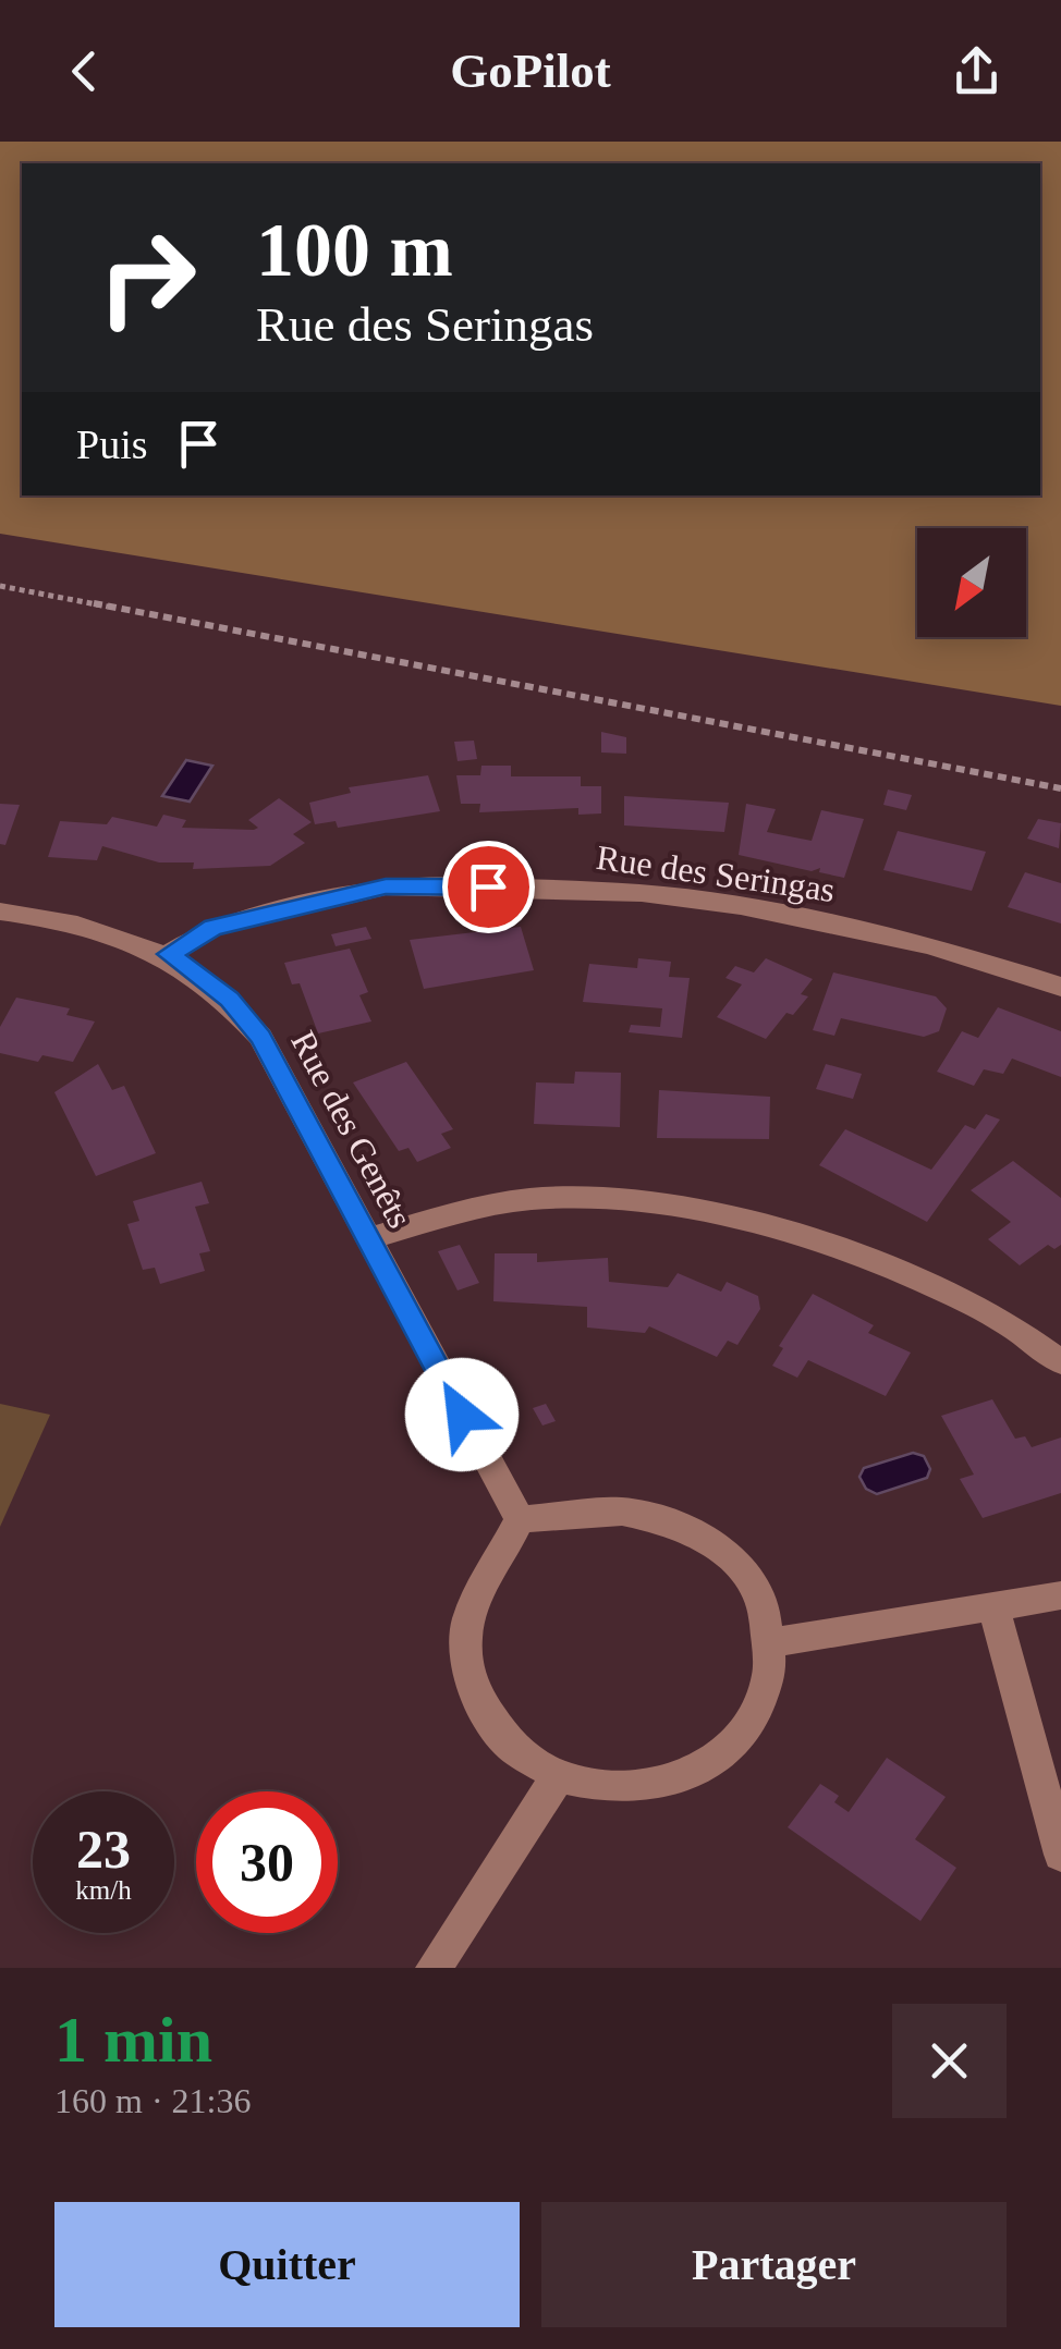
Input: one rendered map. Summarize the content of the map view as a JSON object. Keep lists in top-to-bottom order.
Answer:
{
  "streets": {
    "street": ["Rue des Seringas", "Rue des Genêts"]
  },
  "crossings": [
    ["Rue des Seringas", "Rue des Genêts"]
  ],
  "north": "bottom left",
  "page": {
    "header": "GoPilot",
    "turn": ["100 m", "Rue des Seringas"],
    "then": "Puis",
    "speed": "23 km/h",
    "limit": "30",
    "heading": ["1 min", "160 m · 21:36"],
    "buttons": ["Quitter", "Partager"]
  }
}
